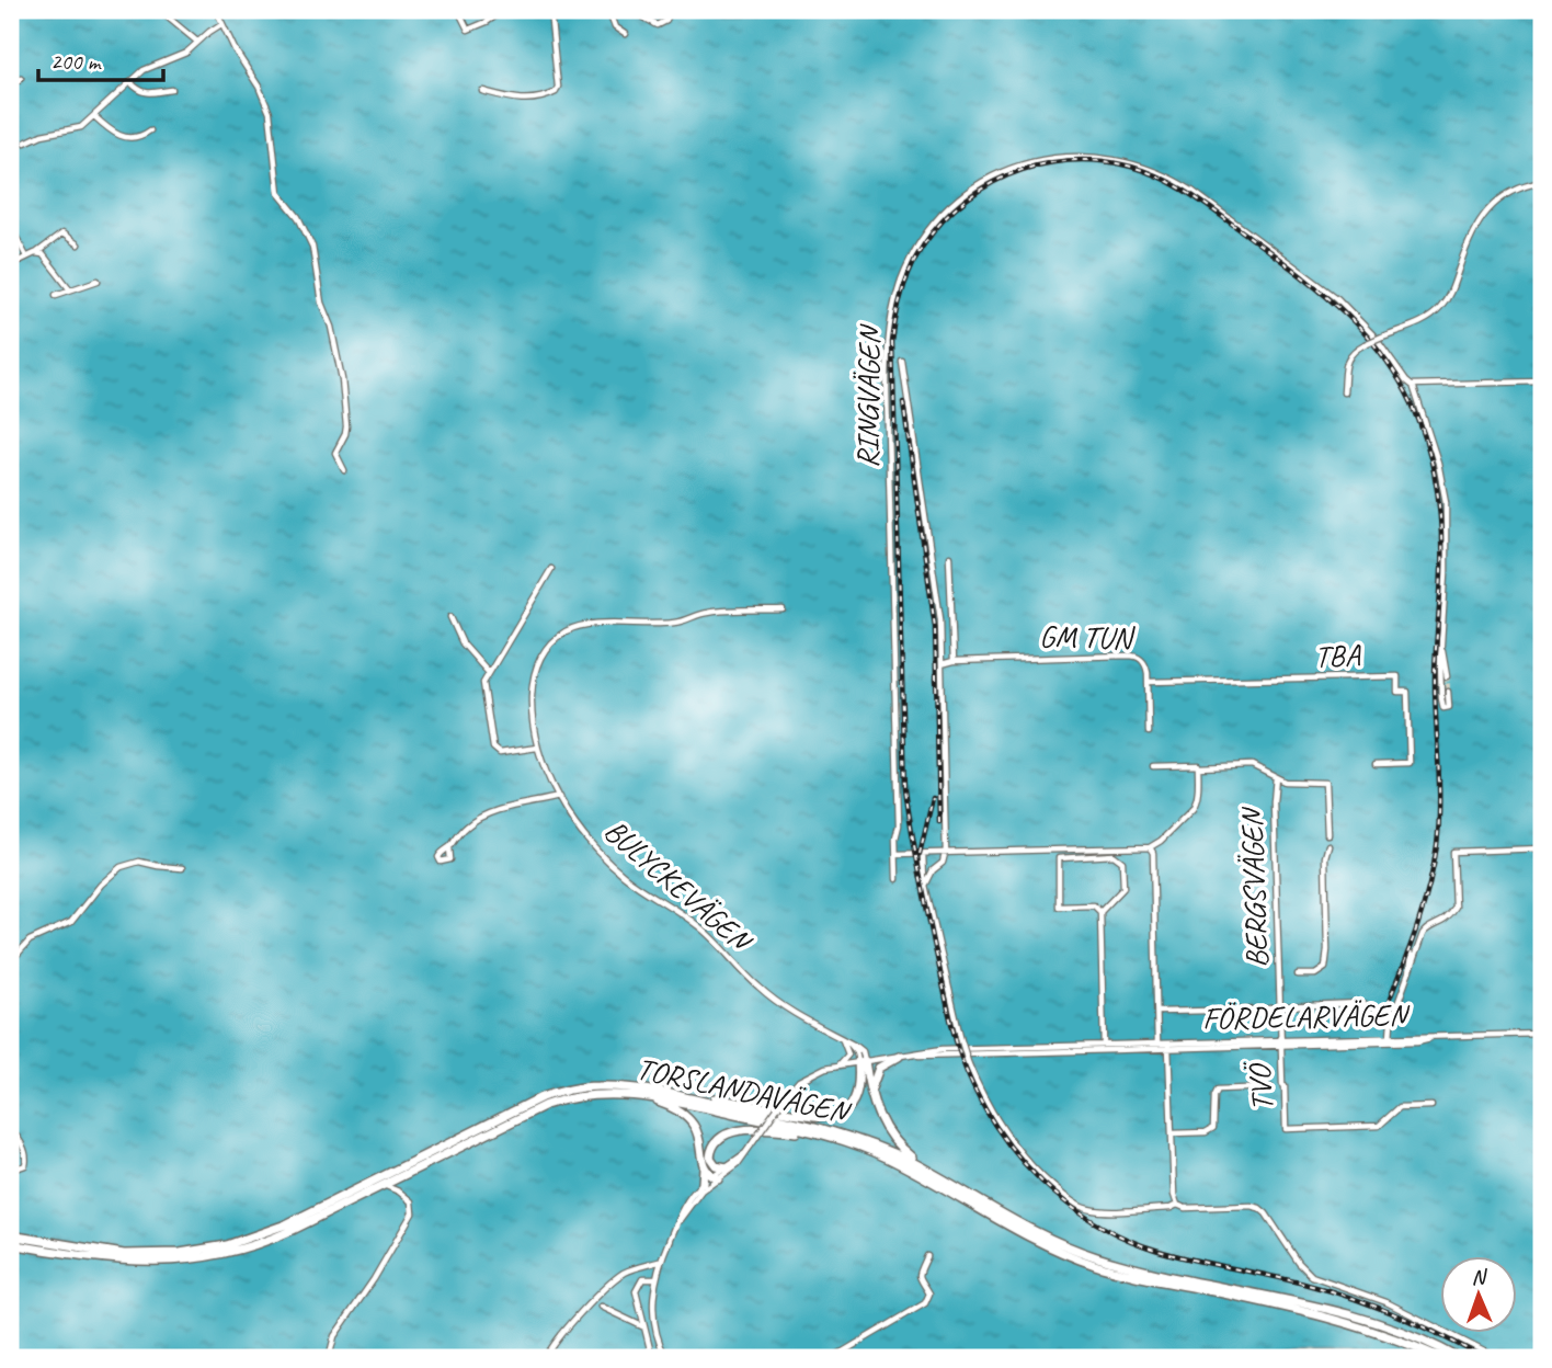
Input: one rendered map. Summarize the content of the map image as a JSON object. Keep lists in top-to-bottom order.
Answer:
{
  "streets": {
    "main road": ["TORSLANDAVÄGEN"],
    "street": [
      "RINGVÄGEN",
      "GM TUN",
      "TBA",
      "BULYCKEVÄGEN",
      "BERGSVÄGEN",
      "FÖRDELARVÄGEN",
      "TVÖ"
    ]
  },
  "crossings": [
    ["GM TUN", "TBA"],
    ["BERGSVÄGEN", "FÖRDELARVÄGEN"],
    ["BERGSVÄGEN", "TVÖ"],
    ["FÖRDELARVÄGEN", "TVÖ"]
  ],
  "scale_bar": "200 m",
  "north": "top"
}
